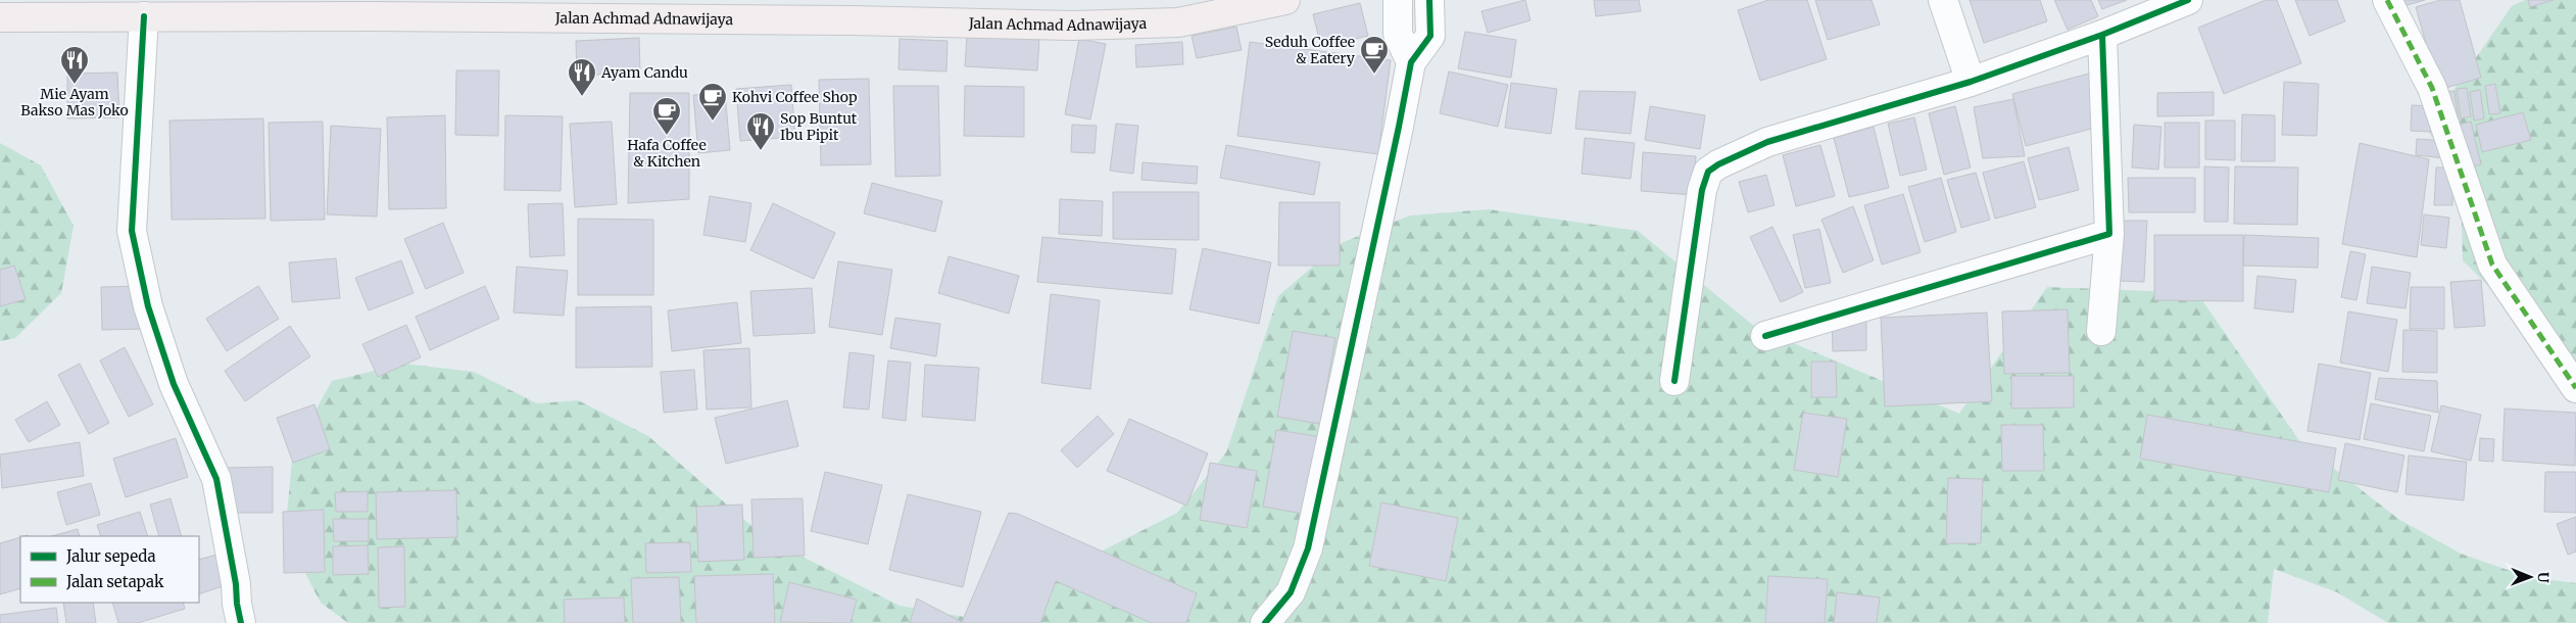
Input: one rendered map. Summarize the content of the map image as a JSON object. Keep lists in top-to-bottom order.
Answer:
{
  "streets": {
    "main road": ["Jalan Achmad Adnawijaya"]
  },
  "places": {
    "cafe": ["Seduh Coffee & Eatery", "Kohvi Coffee Shop", "Hafa Coffee & Kitchen"],
    "restaurant": ["Mie Ayam Bakso Mas Joko", "Ayam Candu", "Sop Buntut Ibu Pipit"]
  },
  "legend": ["Jalur sepeda", "Jalan setapak"],
  "north": "right"
}
